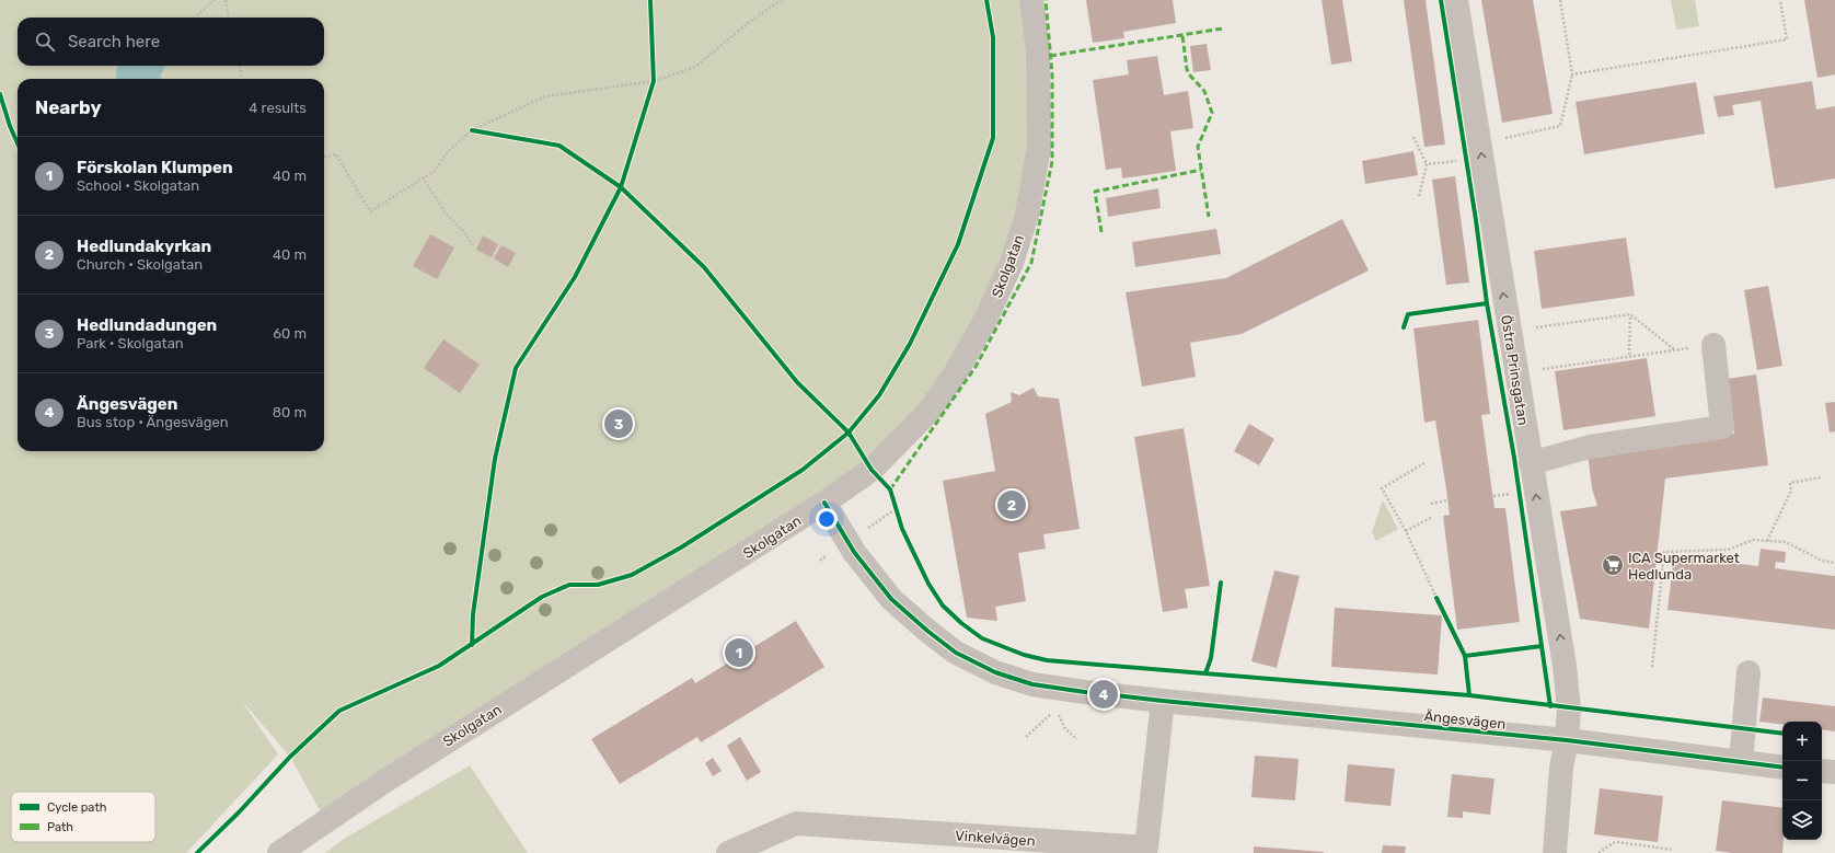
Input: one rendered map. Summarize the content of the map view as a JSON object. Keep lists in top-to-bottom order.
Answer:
{
  "streets": {
    "street": [
      "Skolgatan",
      "Östra Prinsgatan",
      "Ängesvägen",
      "Vinkelvägen"
    ]
  },
  "crossings": [
    ["Skolgatan", "Ängesvägen"],
    ["Östra Prinsgatan", "Ängesvägen"],
    ["Ängesvägen", "Vinkelvägen"]
  ],
  "one_way": ["Östra Prinsgatan"],
  "places": {
    "supermarket": ["ICA Supermarket Hedlunda"]
  },
  "legend": ["Cycle path", "Path"],
  "page": {
    "search": "Search here",
    "heading": ["Nearby", "4 results"],
    "list": [
      {
        "mark": "1",
        "name": "Förskolan Klumpen",
        "note": "School · Skolgatan",
        "value": "40 m"
      },
      {
        "mark": "2",
        "name": "Hedlundakyrkan",
        "note": "Church · Skolgatan",
        "value": "40 m"
      },
      {
        "mark": "3",
        "name": "Hedlundadungen",
        "note": "Park · Skolgatan",
        "value": "60 m"
      },
      {
        "mark": "4",
        "name": "Ängesvägen",
        "note": "Bus stop · Ängesvägen",
        "value": "80 m"
      }
    ],
    "pins": [
      "3",
      "2",
      "1",
      "4"
    ],
    "map_buttons": ["+", "−"]
  }
}
